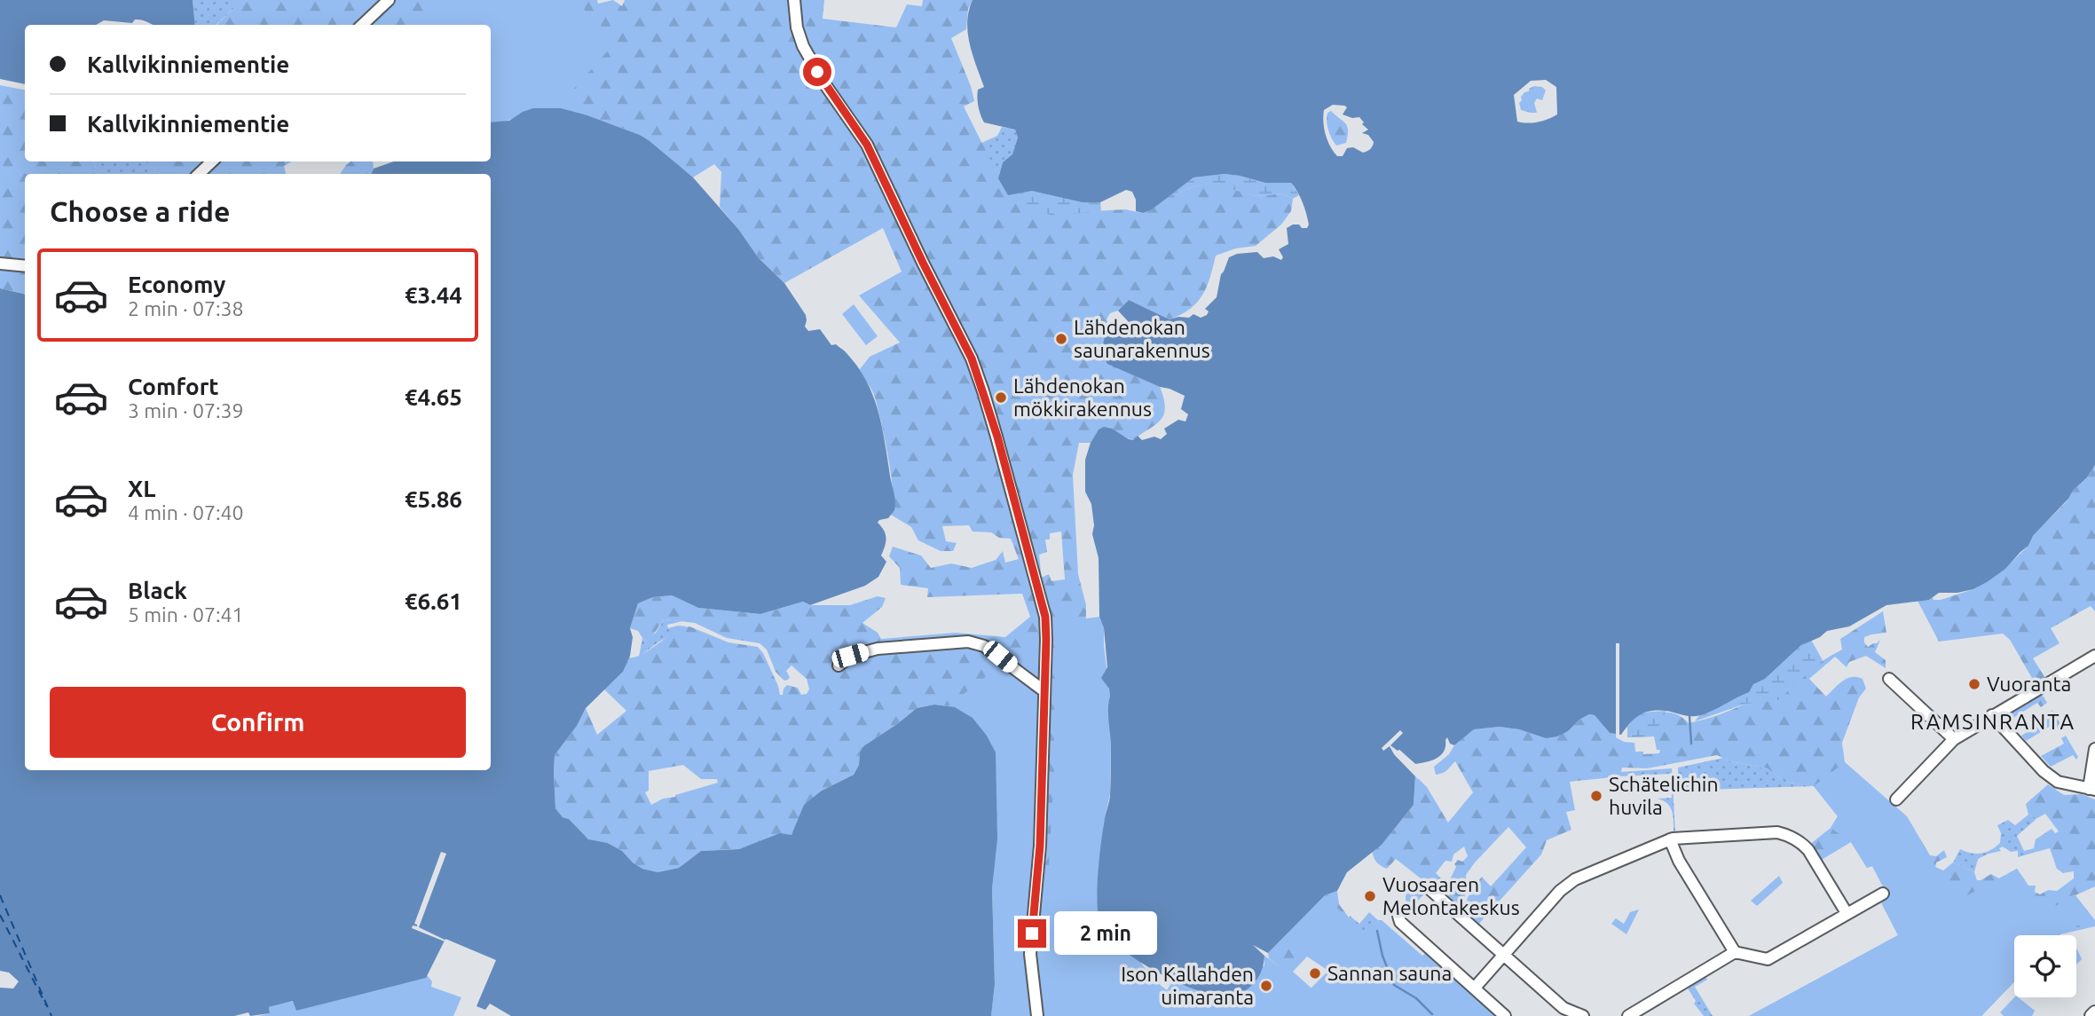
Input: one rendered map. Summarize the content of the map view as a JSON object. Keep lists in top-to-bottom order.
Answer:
{
  "districts": ["RAMSINRANTA"],
  "places": [
    "Lähdenokan saunarakennus",
    "Lähdenokan mökkirakennus",
    "Vuoranta",
    "Schätelichin huvila",
    "Vuosaaren Melontakeskus",
    "Sannan sauna",
    "Ison Kallahden uimaranta"
  ],
  "page": {
    "banner": ["Kallvikinniementie", "Kallvikinniementie"],
    "heading": "Choose a ride",
    "list": [
      {
        "name": "Economy",
        "note": "2 min · 07:38",
        "value": "€3.44"
      },
      {
        "name": "Comfort",
        "note": "3 min · 07:39",
        "value": "€4.65"
      },
      {
        "name": "XL",
        "note": "4 min · 07:40",
        "value": "€5.86"
      },
      {
        "name": "Black",
        "note": "5 min · 07:41",
        "value": "€6.61"
      }
    ],
    "buttons": "Confirm",
    "bubble": "2 min"
  }
}
